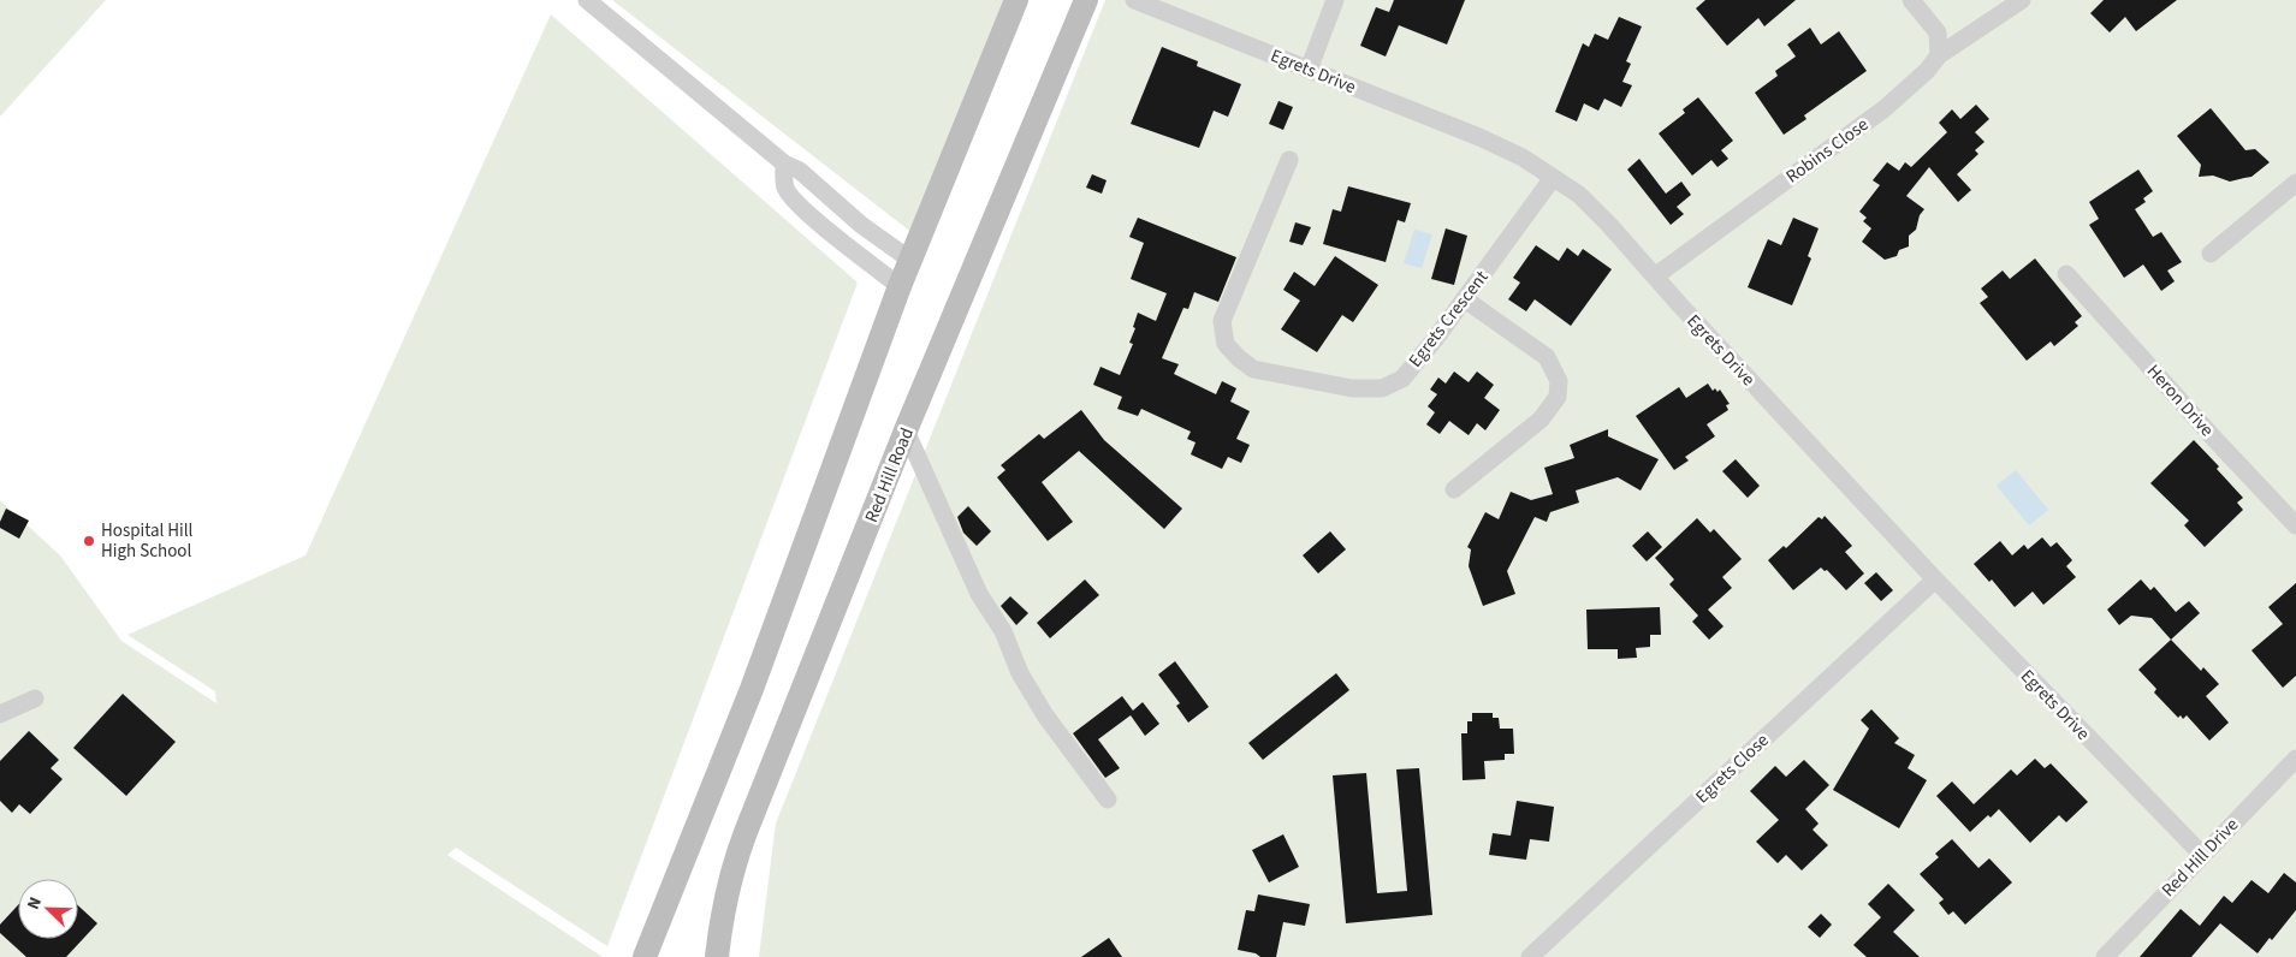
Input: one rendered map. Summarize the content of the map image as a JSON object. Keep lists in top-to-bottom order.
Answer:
{
  "streets": {
    "main road": ["Red Hill Road"],
    "street": [
      "Egrets Drive",
      "Robins Close",
      "Egrets Crescent",
      "Heron Drive",
      "Egrets Close",
      "Red Hill Drive"
    ]
  },
  "crossings": [
    ["Egrets Drive", "Robins Close"],
    ["Egrets Drive", "Egrets Crescent"],
    ["Egrets Drive", "Egrets Close"],
    ["Egrets Drive", "Red Hill Drive"]
  ],
  "places": ["Hospital Hill High School"],
  "north": "top left"
}
